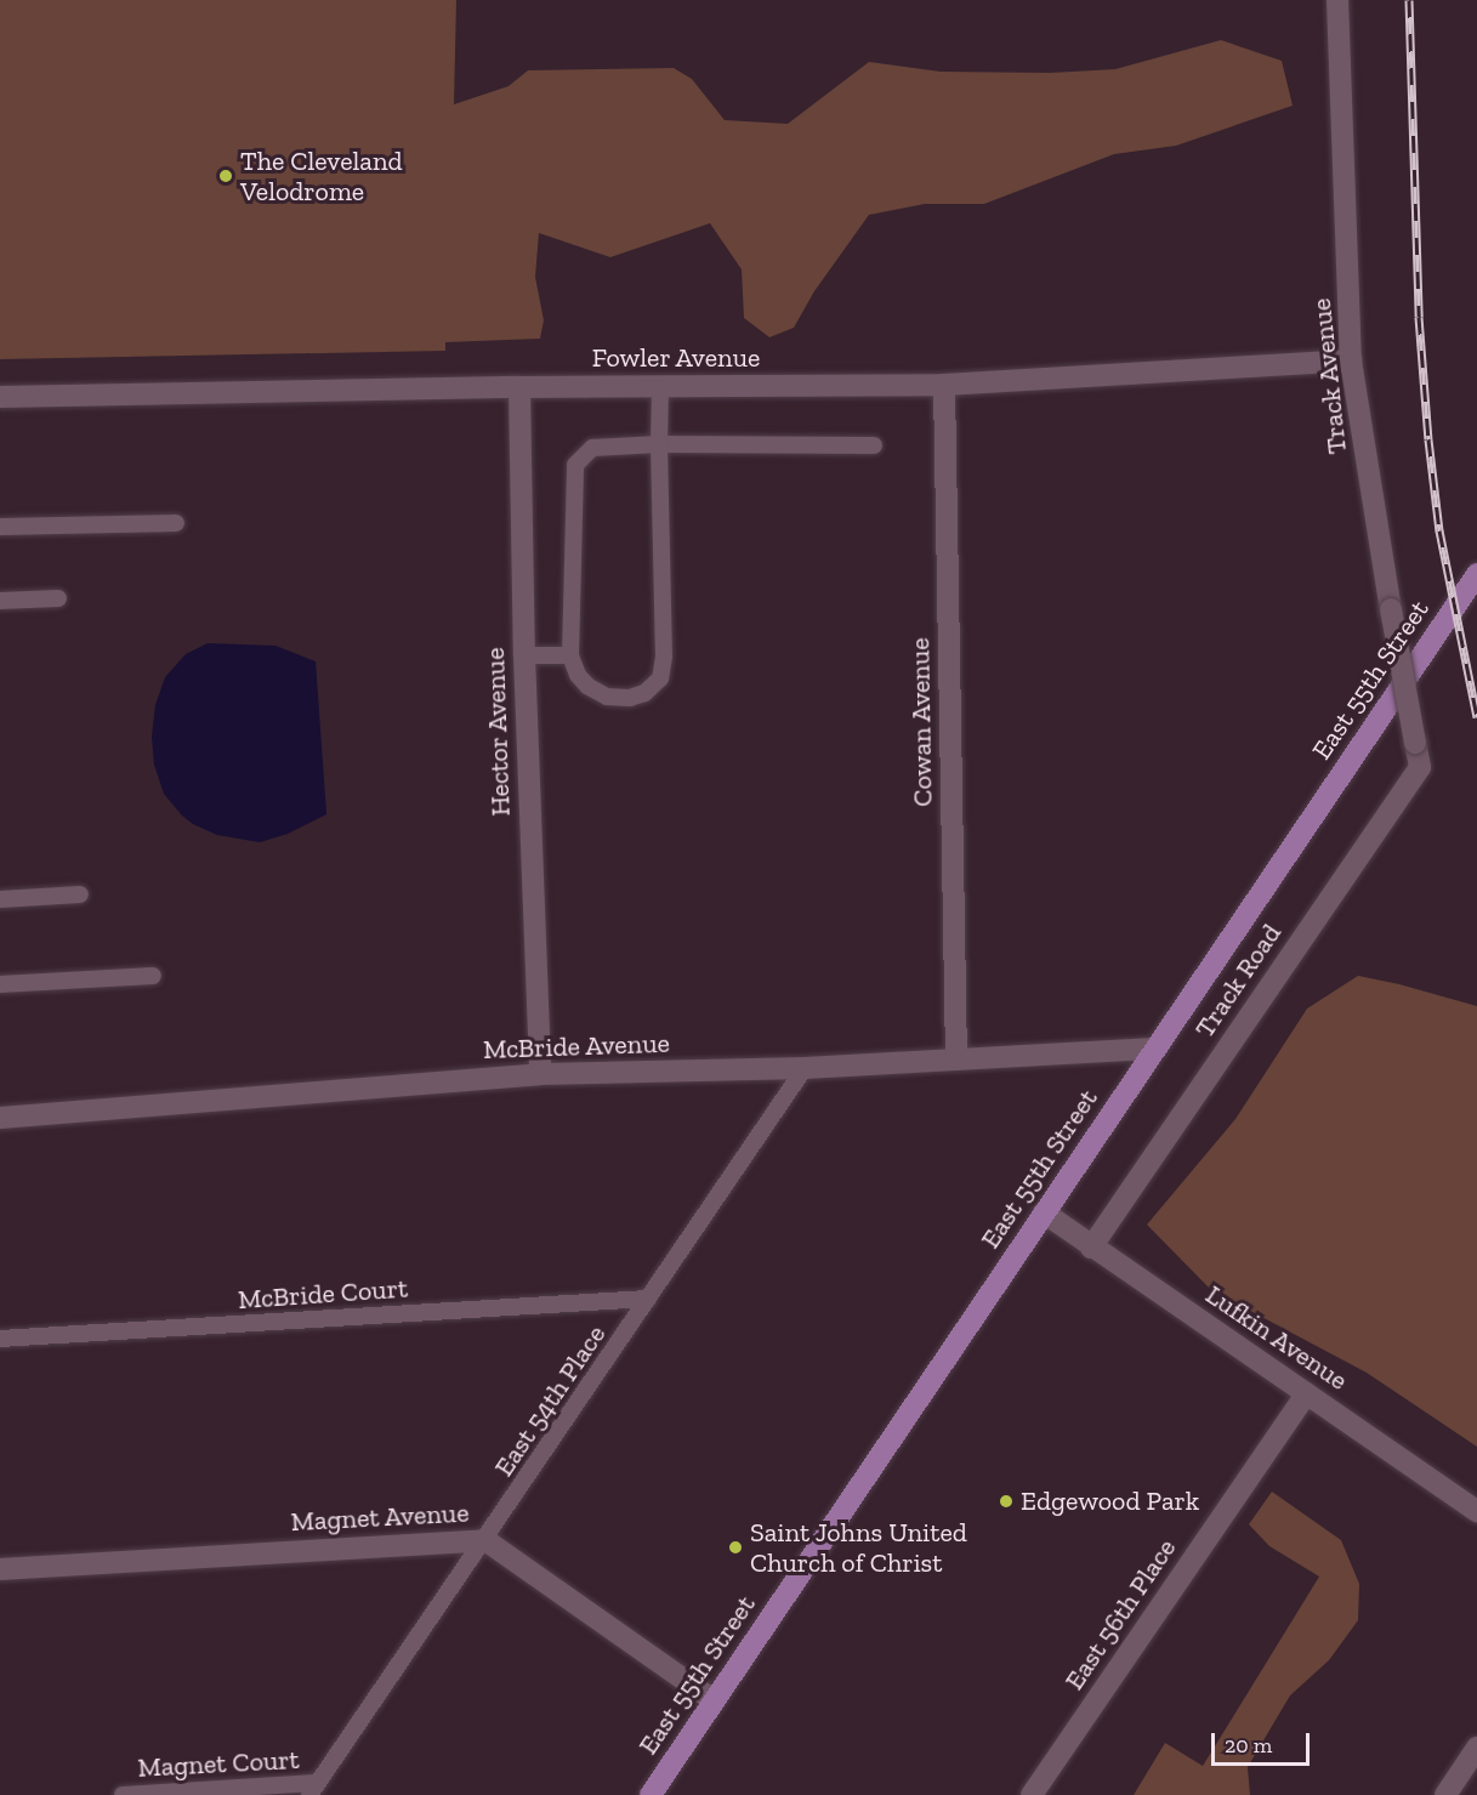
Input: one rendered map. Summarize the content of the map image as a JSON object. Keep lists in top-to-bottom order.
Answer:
{
  "streets": {
    "main road": ["East 55th Street"],
    "street": [
      "Fowler Avenue",
      "Track Avenue",
      "Cowan Avenue",
      "Hector Avenue",
      "Track Road",
      "McBride Avenue",
      "Lufkin Avenue",
      "Magnet Avenue",
      "East 56th Place"
    ],
    "lane": ["McBride Court", "East 54th Place", "Magnet Court"]
  },
  "crossings": [
    ["Fowler Avenue", "Track Avenue"],
    ["Fowler Avenue", "Cowan Avenue"],
    ["Fowler Avenue", "Hector Avenue"],
    ["Track Avenue", "Track Road"],
    ["East 55th Street", "McBride Avenue"],
    ["East 55th Street", "Lufkin Avenue"],
    ["East 55th Street", "Magnet Avenue"],
    ["Cowan Avenue", "McBride Avenue"],
    ["Hector Avenue", "McBride Avenue"],
    ["Track Road", "Lufkin Avenue"],
    ["McBride Avenue", "East 54th Place"],
    ["McBride Court", "East 54th Place"],
    ["Lufkin Avenue", "East 56th Place"],
    ["East 54th Place", "Magnet Avenue"],
    ["East 54th Place", "Magnet Court"]
  ],
  "places": ["The Cleveland Velodrome", "Edgewood Park", "Saint Johns United Church of Christ"],
  "scale_bar": "20 m"
}
